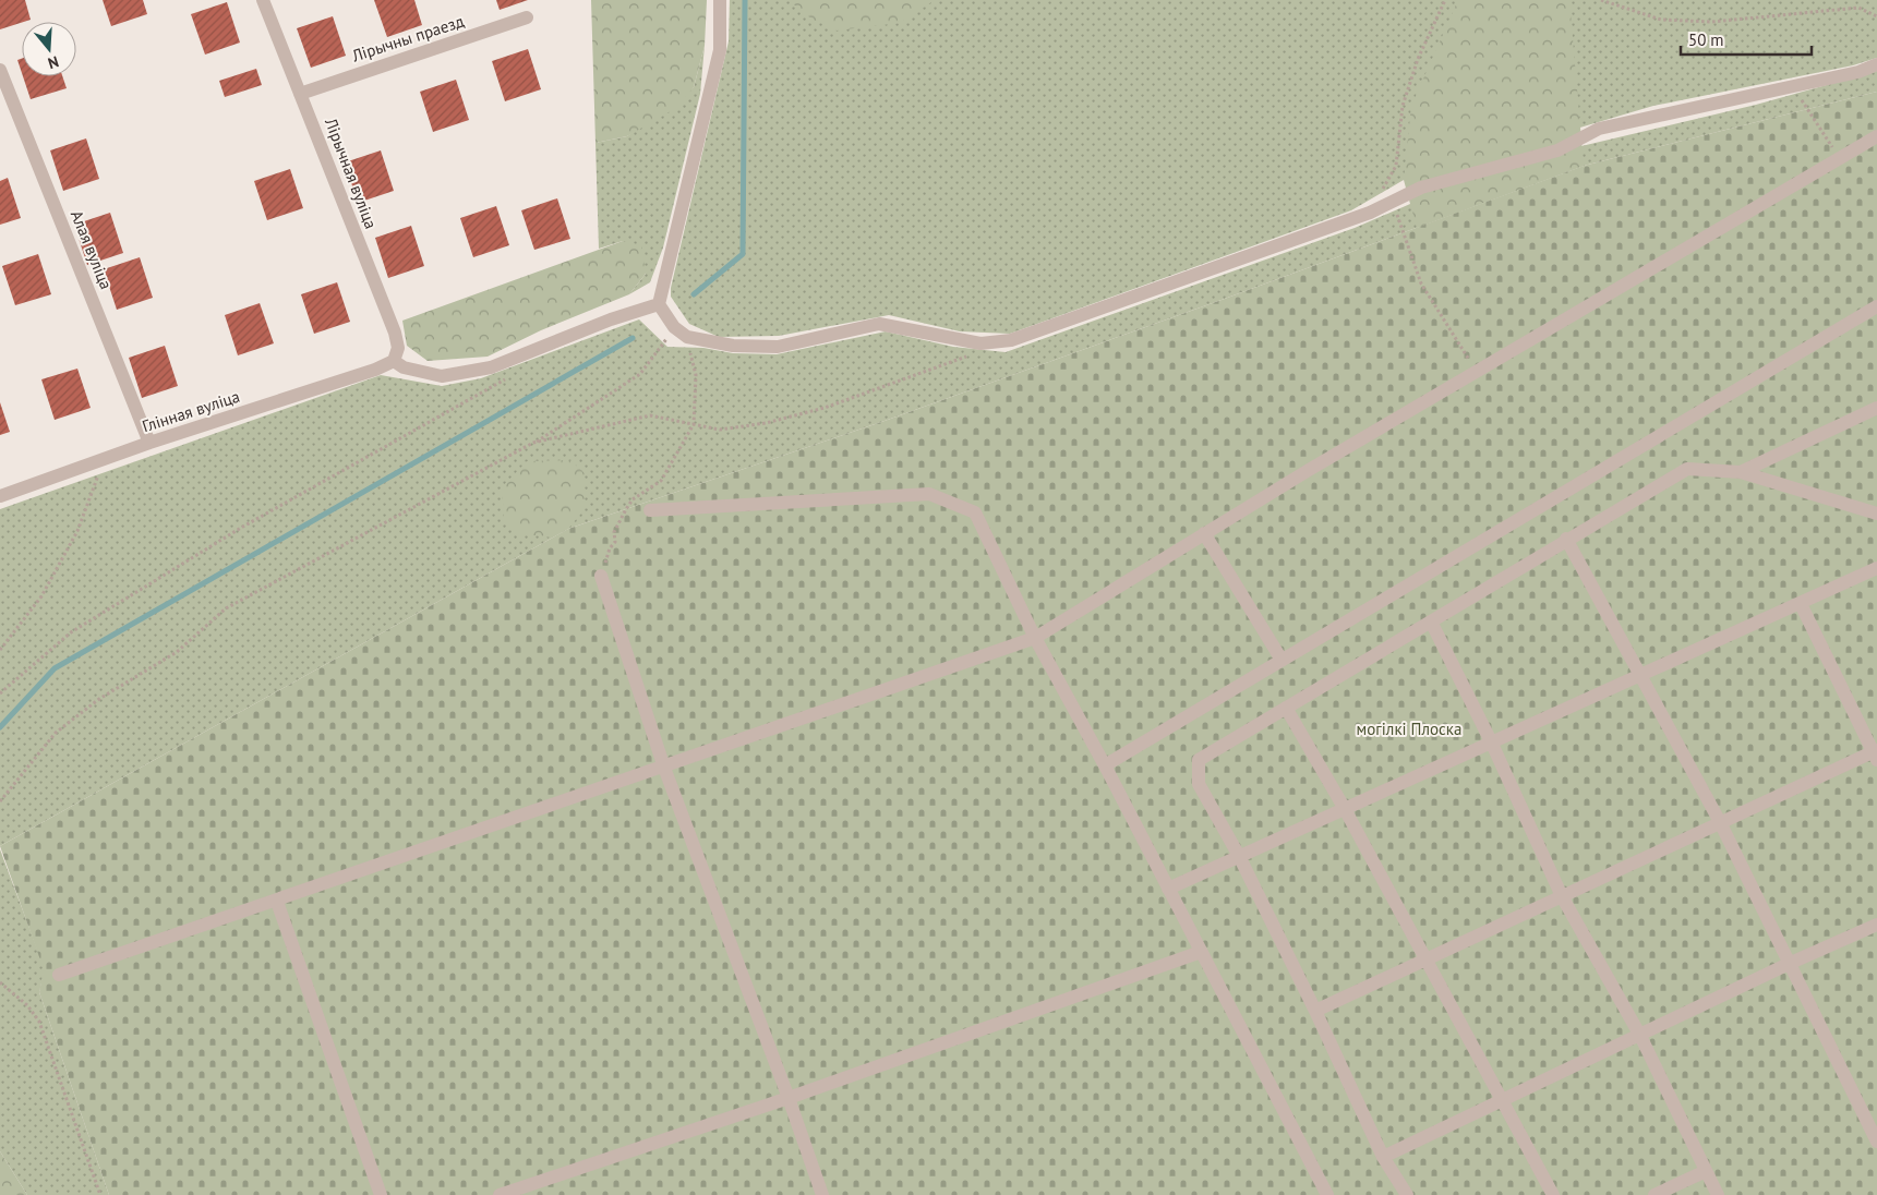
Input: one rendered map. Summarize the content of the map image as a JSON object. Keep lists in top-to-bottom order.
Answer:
{
  "streets": {
    "street": [
      "Лірычны праезд",
      "Лірычная вуліца",
      "Алая вуліца",
      "Глінная вуліца"
    ]
  },
  "crossings": [
    ["Лірычны праезд", "Лірычная вуліца"],
    ["Лірычная вуліца", "Глінная вуліца"],
    ["Алая вуліца", "Глінная вуліца"]
  ],
  "parks": ["могілкі Плоска"],
  "scale_bar": "50 m",
  "north": "bottom"
}
